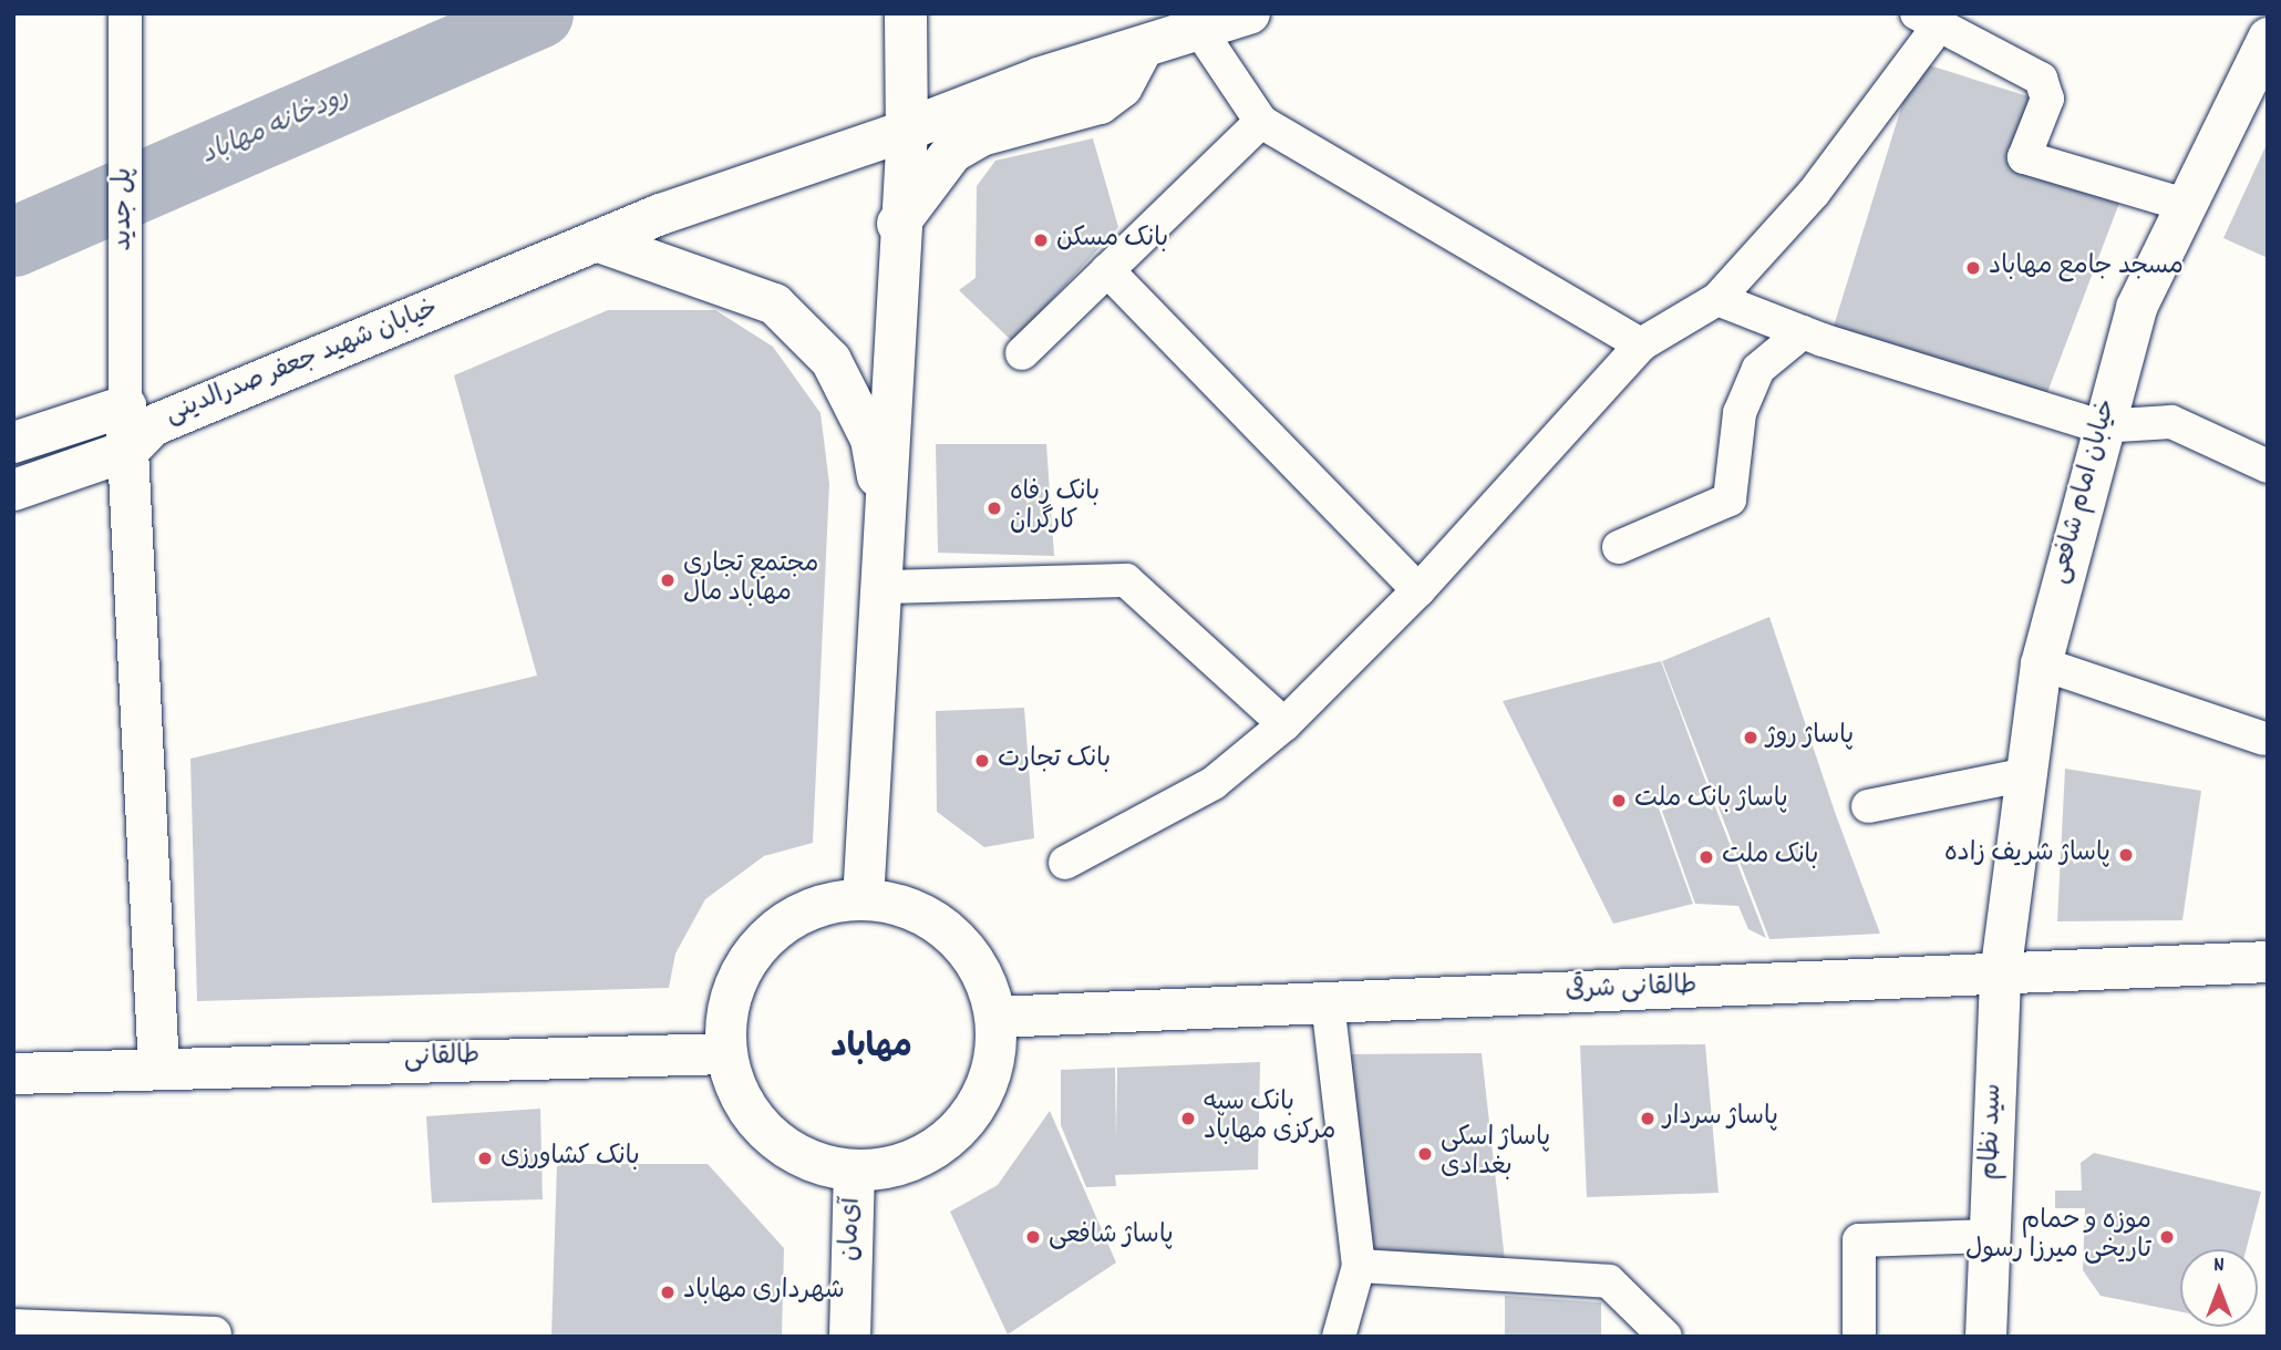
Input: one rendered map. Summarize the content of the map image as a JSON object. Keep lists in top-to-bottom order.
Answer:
{
  "streets": {
    "street": [
      "پل جدید",
      "خیابان شهید جعفر صدرالدینی",
      "خیابان امام شافعی",
      "طالقانی شرقی",
      "طالقانی",
      "سید نظام",
      "آی‌مان"
    ]
  },
  "crossings": [
    ["پل جدید", "خیابان شهید جعفر صدرالدینی"],
    ["خیابان امام شافعی", "طالقانی شرقی"],
    ["خیابان امام شافعی", "سید نظام"],
    ["طالقانی شرقی", "طالقانی"],
    ["طالقانی شرقی", "سید نظام"],
    ["طالقانی شرقی", "آی‌مان"],
    ["طالقانی", "آی‌مان"]
  ],
  "districts": ["مهاباد"],
  "water": ["رودخانه مهاباد"],
  "places": [
    "بانک مسکن",
    "مسجد جامع مهاباد",
    "بانک رفاه کارگران",
    "مجتمع تجاری مهاباد مال",
    "پاساژ روژ",
    "بانک تجارت",
    "پاساژ بانک ملت",
    "پاساژ شریف زاده",
    "بانک ملت",
    "بانک سپه مرکزی مهاباد",
    "پاساژ سردار",
    "پاساژ اسکی بغدادی",
    "بانک کشاورزی",
    "پاساژ شافعی",
    "موزه و حمام تاریخی میرزا رسول",
    "شهرداری مهاباد"
  ],
  "north": "top"
}
